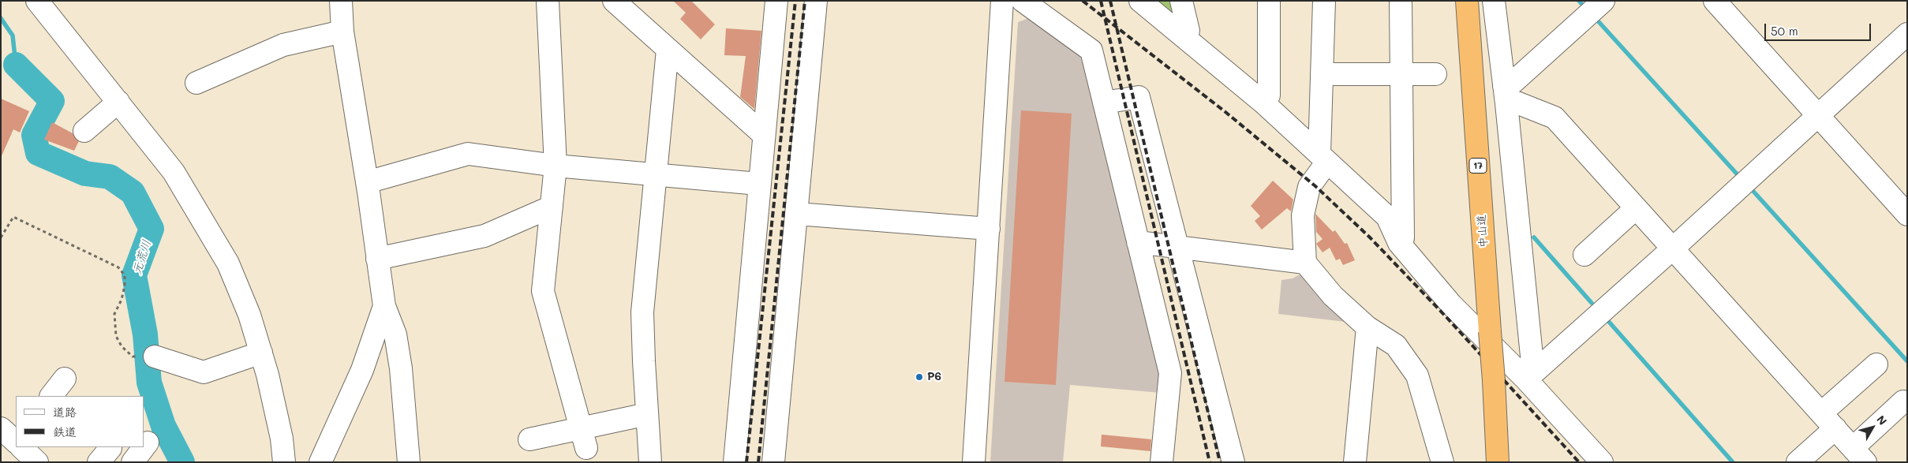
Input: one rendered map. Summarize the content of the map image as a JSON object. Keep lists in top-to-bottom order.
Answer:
{
  "streets": {
    "highway": ["17", "中山道"]
  },
  "water": ["元荒川"],
  "places": ["P6"],
  "legend": ["道路", "鉄道"],
  "scale_bar": "50 m",
  "north": "top right"
}
